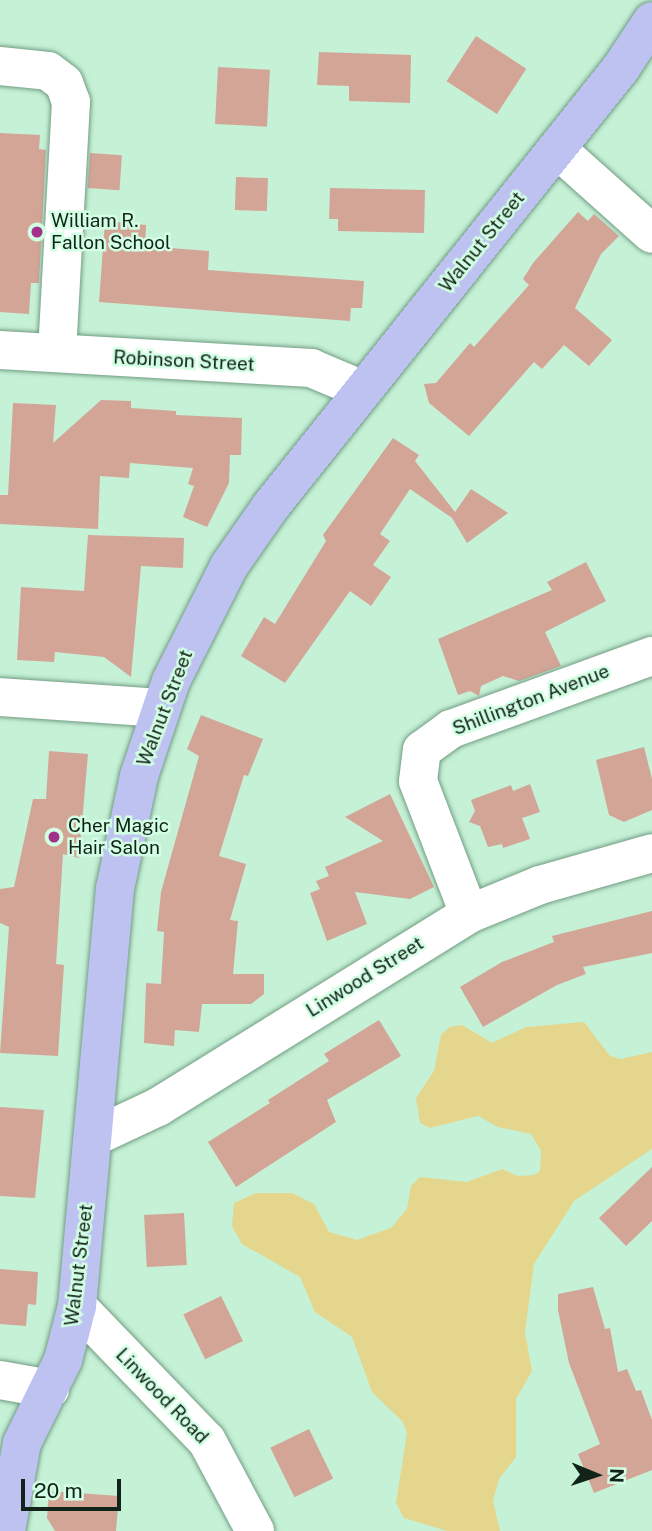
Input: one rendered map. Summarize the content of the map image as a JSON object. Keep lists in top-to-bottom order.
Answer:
{
  "streets": {
    "main road": ["Walnut Street"],
    "street": [
      "Robinson Street",
      "Shillington Avenue",
      "Linwood Street",
      "Linwood Road"
    ]
  },
  "crossings": [
    ["Walnut Street", "Robinson Street"],
    ["Walnut Street", "Linwood Street"],
    ["Walnut Street", "Linwood Road"],
    ["Shillington Avenue", "Linwood Street"]
  ],
  "places": ["William R. Fallon School", "Cher Magic Hair Salon"],
  "scale_bar": "20 m",
  "north": "right"
}
